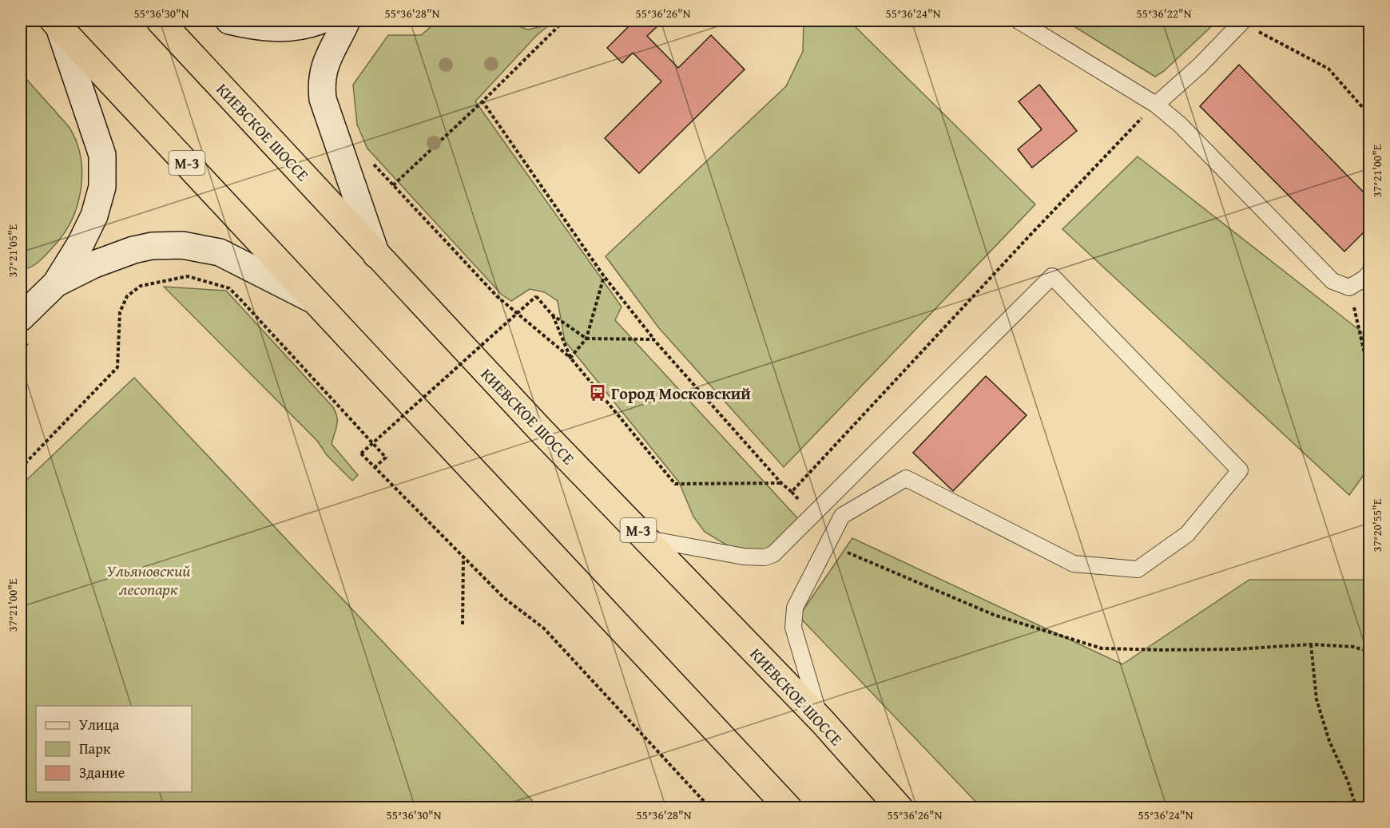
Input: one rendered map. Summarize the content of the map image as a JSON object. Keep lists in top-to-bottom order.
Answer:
{
  "streets": {
    "highway": ["КИЕВСКОЕ ШОССЕ", "М-3"]
  },
  "parks": ["Ульяновский лесопарк"],
  "places": {
    "bus stop": ["Город Московский"]
  },
  "legend": ["Улица", "Парк", "Здание"],
  "coordinates": [
    "55°36'30\"N",
    "55°36'28\"N",
    "55°36'26\"N",
    "55°36'24\"N",
    "55°36'22\"N",
    "37°21'00\"E",
    "37°21'05\"E",
    "37°20'55\"E"
  ]
}
